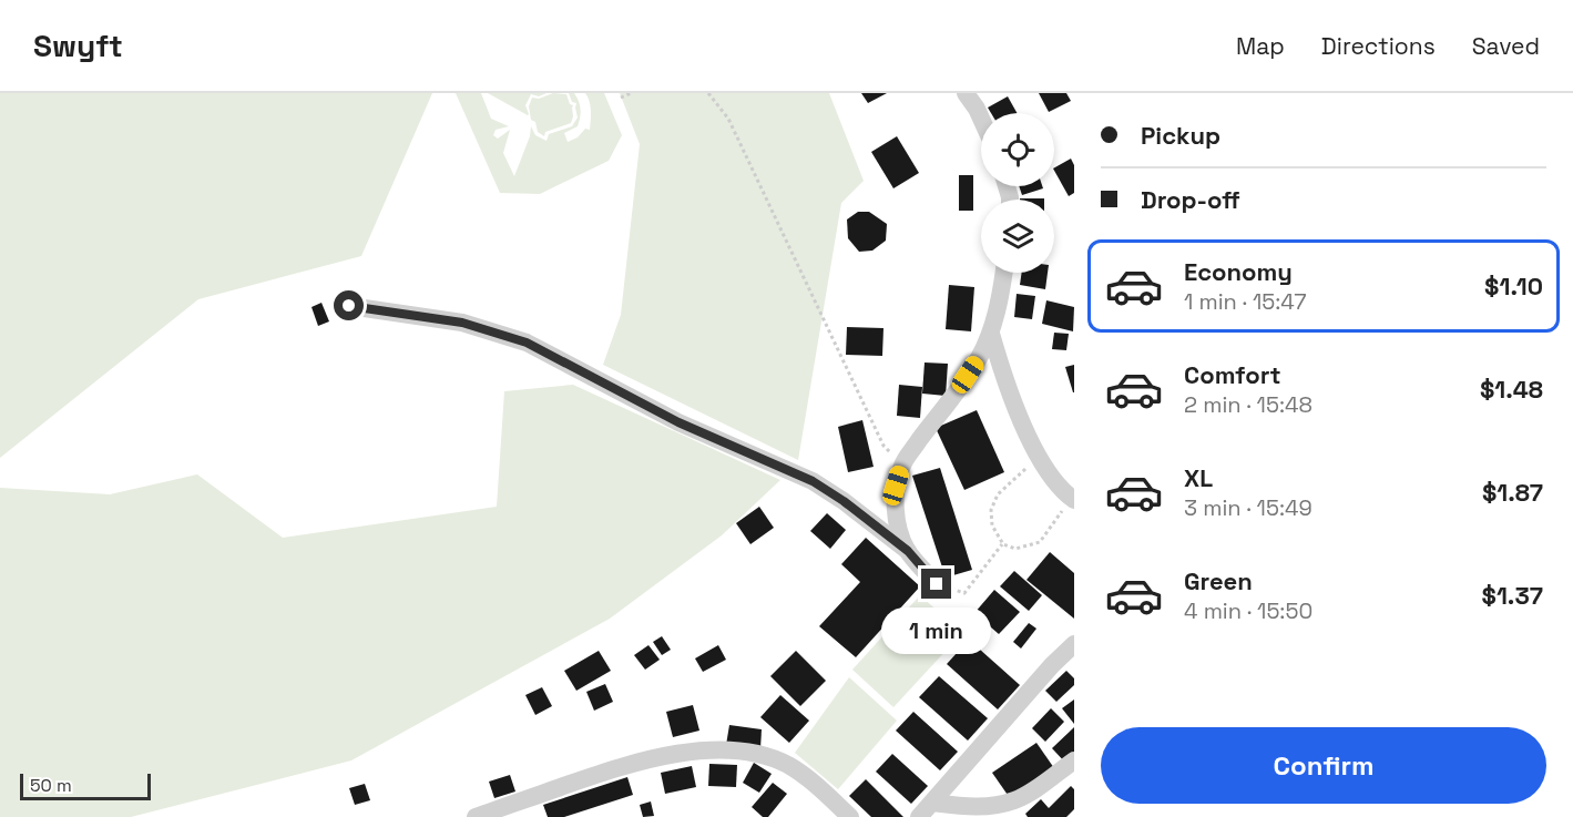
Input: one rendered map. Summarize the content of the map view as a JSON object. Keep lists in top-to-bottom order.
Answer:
{
  "scale_bar": "50 m",
  "page": {
    "header": "Swyft",
    "nav": ["Map", "Directions", "Saved"],
    "banner": ["Pickup", "Drop-off"],
    "list": [
      {
        "name": "Economy",
        "note": "1 min · 15:47",
        "value": "$1.10"
      },
      {
        "name": "Comfort",
        "note": "2 min · 15:48",
        "value": "$1.48"
      },
      {
        "name": "XL",
        "note": "3 min · 15:49",
        "value": "$1.87"
      },
      {
        "name": "Green",
        "note": "4 min · 15:50",
        "value": "$1.37"
      }
    ],
    "bubble": "1 min",
    "buttons": "Confirm",
    "scale": "50 m"
  }
}
